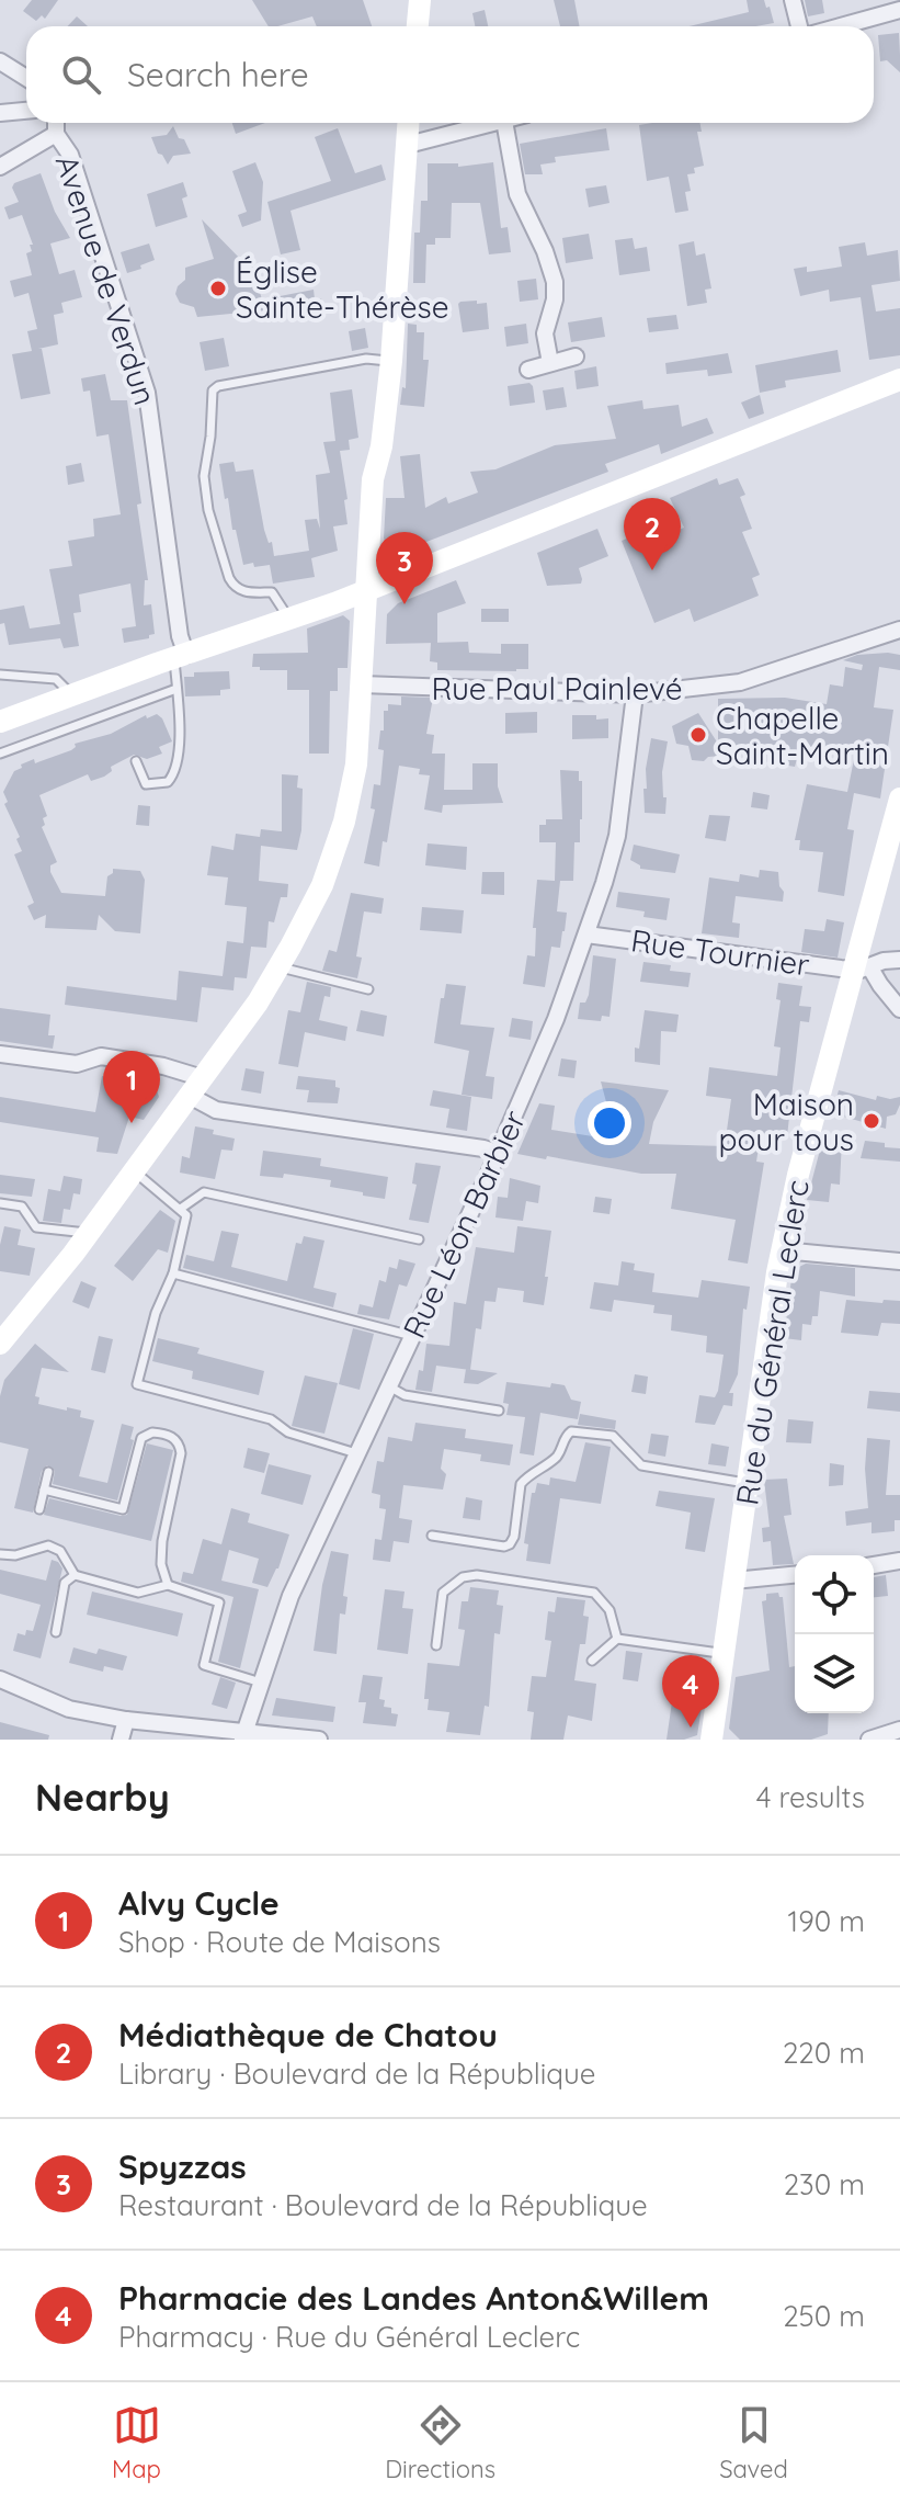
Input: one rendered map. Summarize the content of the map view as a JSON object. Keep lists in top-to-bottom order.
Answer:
{
  "streets": {
    "street": [
      "Avenue de Verdun",
      "Rue Paul Painlevé",
      "Rue Tournier",
      "Rue Léon Barbier",
      "Rue du Général Leclerc"
    ]
  },
  "crossings": [
    ["Rue Paul Painlevé", "Rue Léon Barbier"],
    ["Rue Tournier", "Rue Léon Barbier"],
    ["Rue Tournier", "Rue du Général Leclerc"]
  ],
  "places": ["Église Sainte-Thérèse", "Chapelle Saint-Martin", "Maison pour tous"],
  "page": {
    "search": "Search here",
    "pins": [
      "2",
      "3",
      "1",
      "4"
    ],
    "heading": ["Nearby", "4 results"],
    "list": [
      {
        "mark": "1",
        "name": "Alvy Cycle",
        "note": "Shop · Route de Maisons",
        "value": "190 m"
      },
      {
        "mark": "2",
        "name": "Médiathèque de Chatou",
        "note": "Library · Boulevard de la République",
        "value": "220 m"
      },
      {
        "mark": "3",
        "name": "Spyzzas",
        "note": "Restaurant · Boulevard de la République",
        "value": "230 m"
      },
      {
        "mark": "4",
        "name": "Pharmacie des Landes Anton&Willem",
        "note": "Pharmacy · Rue du Général Leclerc",
        "value": "250 m"
      }
    ],
    "nav": ["Map", "Directions", "Saved"]
  }
}
